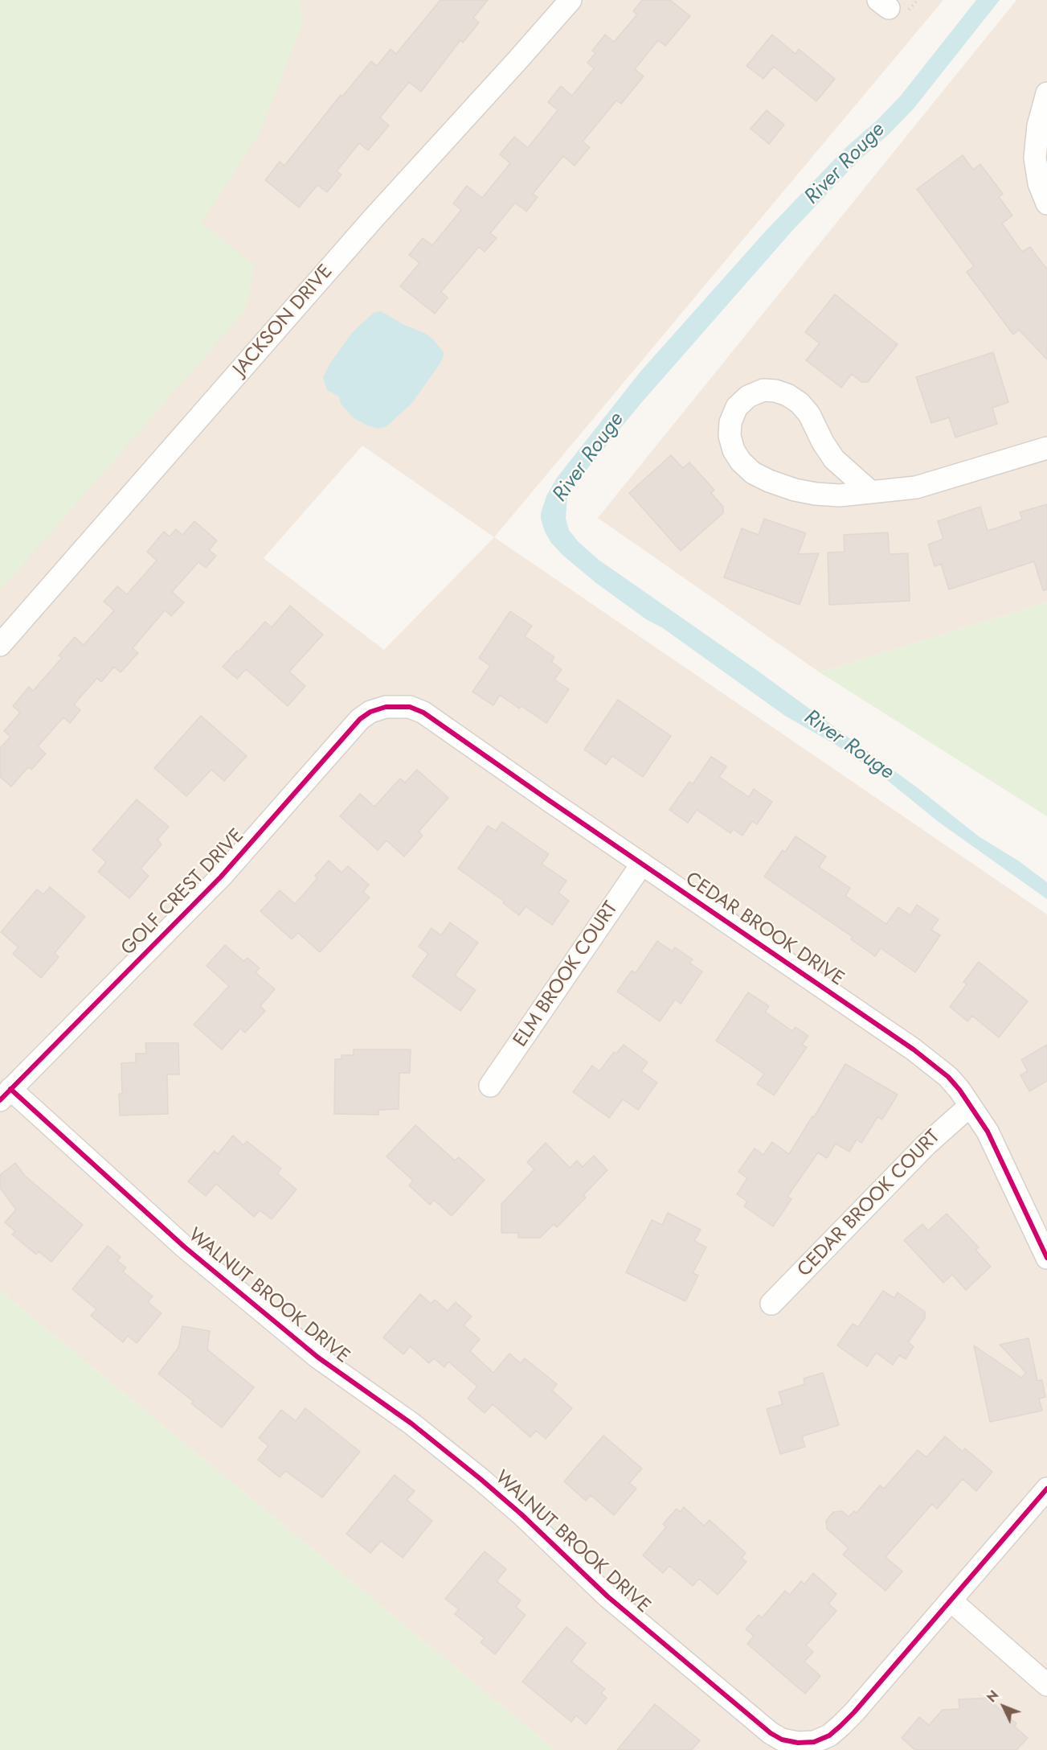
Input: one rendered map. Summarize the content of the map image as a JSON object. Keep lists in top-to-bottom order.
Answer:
{
  "streets": {
    "street": [
      "JACKSON DRIVE",
      "GOLF CREST DRIVE",
      "CEDAR BROOK DRIVE",
      "ELM BROOK COURT",
      "CEDAR BROOK COURT",
      "WALNUT BROOK DRIVE"
    ]
  },
  "crossings": [
    ["GOLF CREST DRIVE", "CEDAR BROOK DRIVE"],
    ["GOLF CREST DRIVE", "WALNUT BROOK DRIVE"],
    ["CEDAR BROOK DRIVE", "ELM BROOK COURT"],
    ["CEDAR BROOK DRIVE", "CEDAR BROOK COURT"]
  ],
  "water": ["River Rouge"],
  "north": "top left"
}
